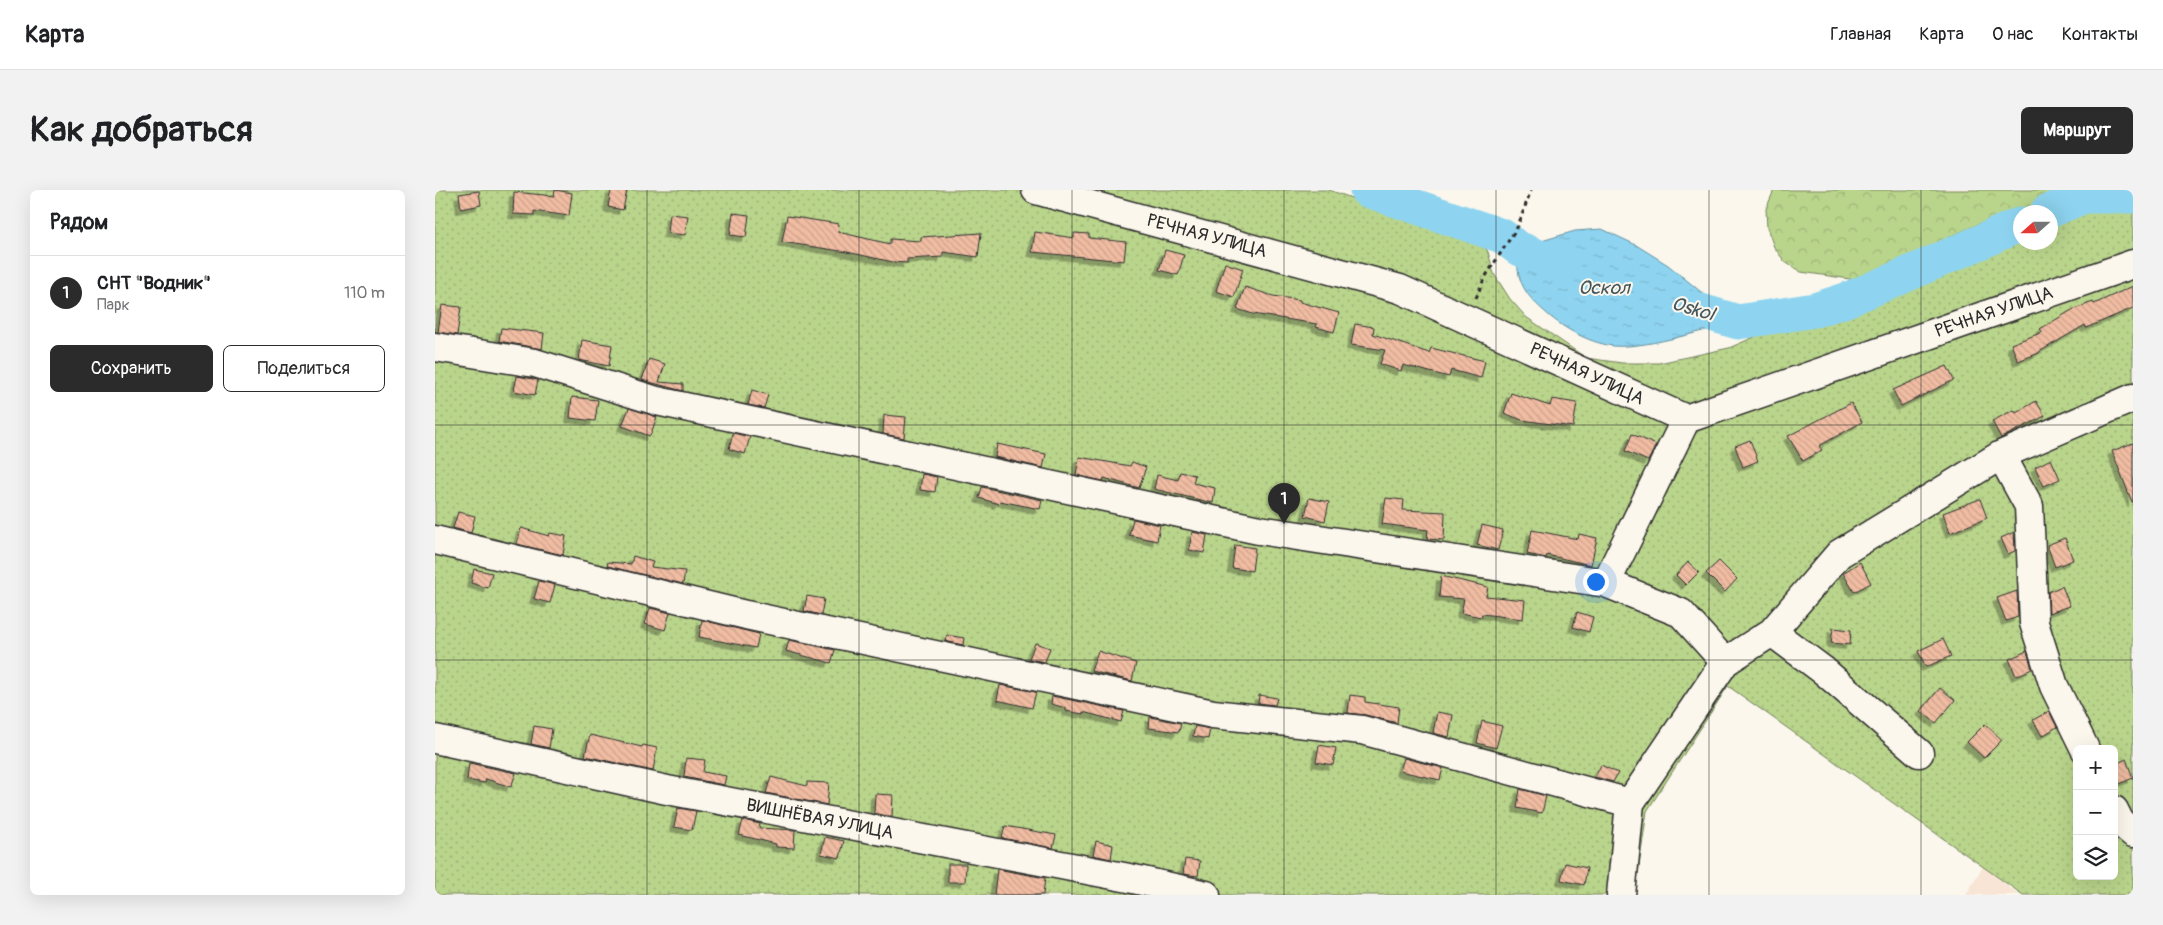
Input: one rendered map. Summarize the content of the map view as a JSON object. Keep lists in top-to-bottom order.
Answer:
{
  "streets": {
    "lane": ["РЕЧНАЯ УЛИЦА", "ВИШНЁВАЯ УЛИЦА"]
  },
  "water": ["Оскол", "Oskol"],
  "north": "left",
  "page": {
    "header": "Карта",
    "nav": [
      "Главная",
      "Карта",
      "О нас",
      "Контакты"
    ],
    "buttons": [
      "Маршрут",
      ["Сохранить", "Поделиться"]
    ],
    "title": "Как добраться",
    "heading": "Рядом",
    "list": [
      {
        "mark": "1",
        "name": "СНТ \"Водник\"",
        "note": "Парк",
        "value": "110 m"
      }
    ],
    "pins": "1",
    "map_buttons": ["+", "−"]
  }
}
